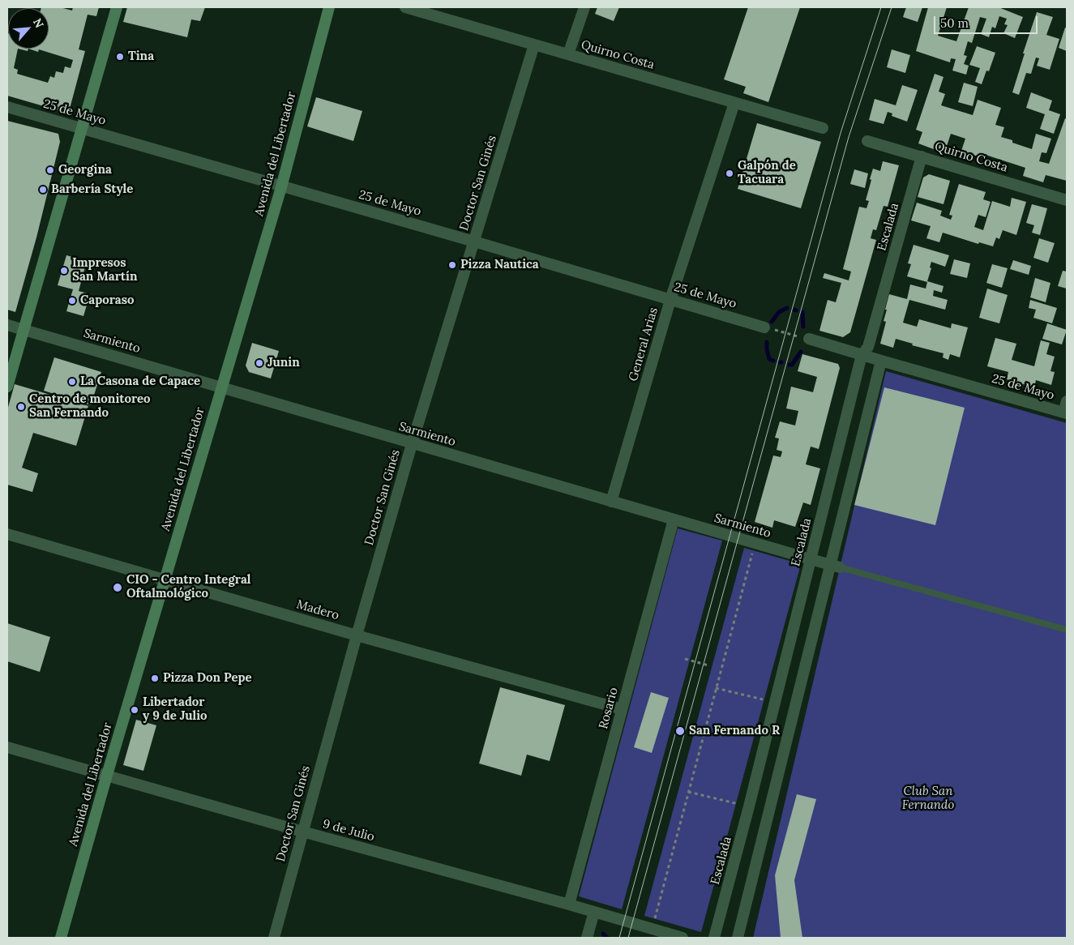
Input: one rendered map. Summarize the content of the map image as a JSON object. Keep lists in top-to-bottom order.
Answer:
{
  "streets": {
    "main road": ["Avenida del Libertador"],
    "street": [
      "Quirno Costa",
      "25 de Mayo",
      "Doctor San Ginés",
      "Escalada",
      "Sarmiento",
      "General Arias",
      "Madero",
      "Rosario",
      "9 de Julio"
    ]
  },
  "crossings": [
    ["Quirno Costa", "Doctor San Ginés"],
    ["Quirno Costa", "Escalada"],
    ["Quirno Costa", "General Arias"],
    ["25 de Mayo", "Avenida del Libertador"],
    ["25 de Mayo", "Doctor San Ginés"],
    ["25 de Mayo", "Escalada"],
    ["25 de Mayo", "General Arias"],
    ["Avenida del Libertador", "Sarmiento"],
    ["Avenida del Libertador", "Madero"],
    ["Avenida del Libertador", "9 de Julio"],
    ["Doctor San Ginés", "Sarmiento"],
    ["Doctor San Ginés", "Madero"],
    ["Doctor San Ginés", "9 de Julio"],
    ["Escalada", "Sarmiento"],
    ["Sarmiento", "General Arias"],
    ["Sarmiento", "Rosario"],
    ["Madero", "Rosario"],
    ["Rosario", "9 de Julio"]
  ],
  "parks": ["Club San Fernando"],
  "places": [
    "Tina",
    "Georgina",
    "Galpón de Tacuara",
    "Barbería Style",
    "Pizza Nautica",
    "Impresos San Martín",
    "Caporaso",
    "Junin",
    "La Casona de Capace",
    "Centro de monitoreo San Fernando",
    "CIO - Centro Integral Oftalmológico",
    "Pizza Don Pepe",
    "Libertador y 9 de Julio",
    "San Fernando R"
  ],
  "scale_bar": "50 m",
  "north": "top right"
}
